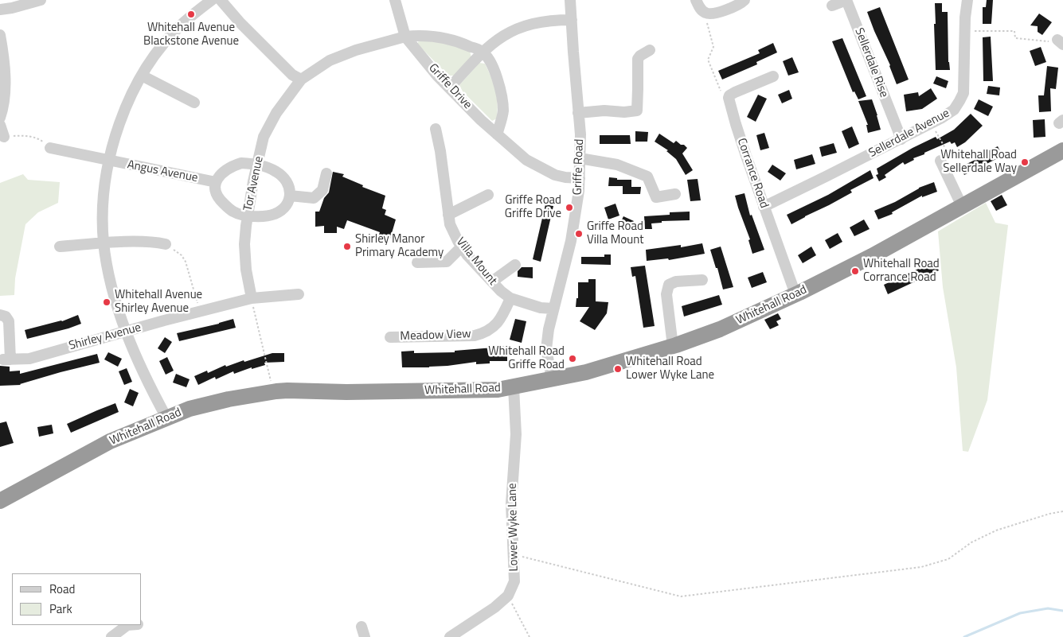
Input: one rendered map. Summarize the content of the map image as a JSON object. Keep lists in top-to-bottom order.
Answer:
{
  "streets": {
    "highway": ["Whitehall Road"],
    "street": [
      "Sellerdale Rise",
      "Griffe Drive",
      "Sellerdale Avenue",
      "Griffe Road",
      "Angus Avenue",
      "Corrance Road",
      "Tor Avenue",
      "Villa Mount",
      "Meadow View",
      "Shirley Avenue",
      "Lower Wyke Lane"
    ]
  },
  "crossings": [
    ["Sellerdale Rise", "Sellerdale Avenue"],
    ["Griffe Drive", "Griffe Road"],
    ["Sellerdale Avenue", "Corrance Road"],
    ["Griffe Road", "Villa Mount"],
    ["Griffe Road", "Whitehall Road"],
    ["Corrance Road", "Whitehall Road"],
    ["Tor Avenue", "Shirley Avenue"],
    ["Villa Mount", "Meadow View"],
    ["Whitehall Road", "Lower Wyke Lane"]
  ],
  "places": [
    "Whitehall Avenue Blackstone Avenue",
    "Whitehall Road Sellerdale Way",
    "Griffe Road Griffe Drive",
    "Griffe Road Villa Mount",
    "Shirley Manor Primary Academy",
    "Whitehall Road Corrance Road",
    "Whitehall Avenue Shirley Avenue",
    "Whitehall Road Griffe Road",
    "Whitehall Road Lower Wyke Lane"
  ],
  "legend": ["Road", "Park"]
}
